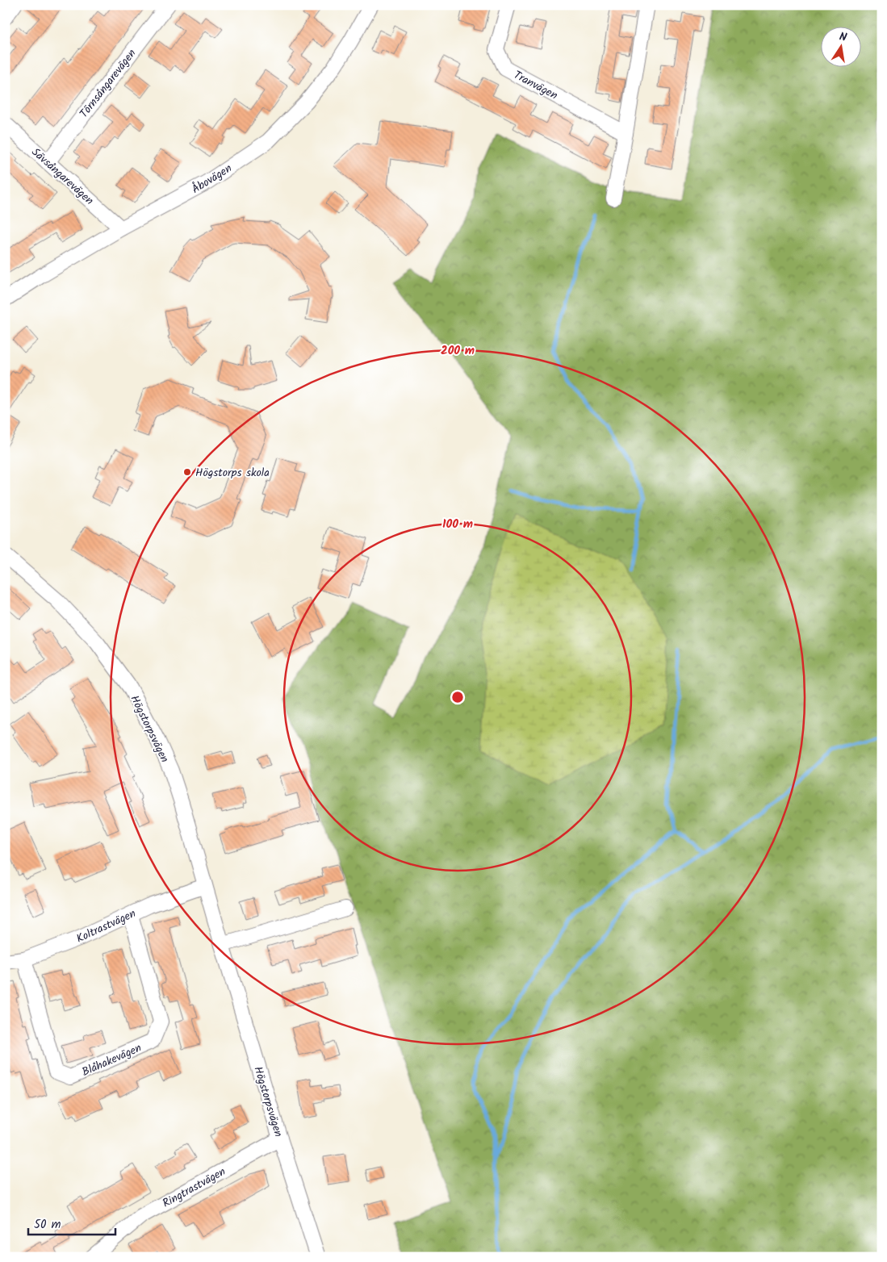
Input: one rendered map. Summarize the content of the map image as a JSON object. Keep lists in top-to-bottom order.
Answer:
{
  "streets": {
    "street": [
      "Törnsångarevägen",
      "Tranvägen",
      "Sävsångarevägen",
      "Åbovägen",
      "Högstorpsvägen",
      "Koltrastvägen",
      "Blåhakevägen",
      "Ringtrastvägen"
    ]
  },
  "crossings": [
    ["Törnsångarevägen", "Sävsångarevägen"],
    ["Sävsångarevägen", "Åbovägen"],
    ["Högstorpsvägen", "Koltrastvägen"],
    ["Högstorpsvägen", "Ringtrastvägen"],
    ["Koltrastvägen", "Blåhakevägen"]
  ],
  "places": ["Högstorps skola"],
  "scale_bar": "50 m",
  "north": "top",
  "rings": ["200 m", "100 m"]
}
